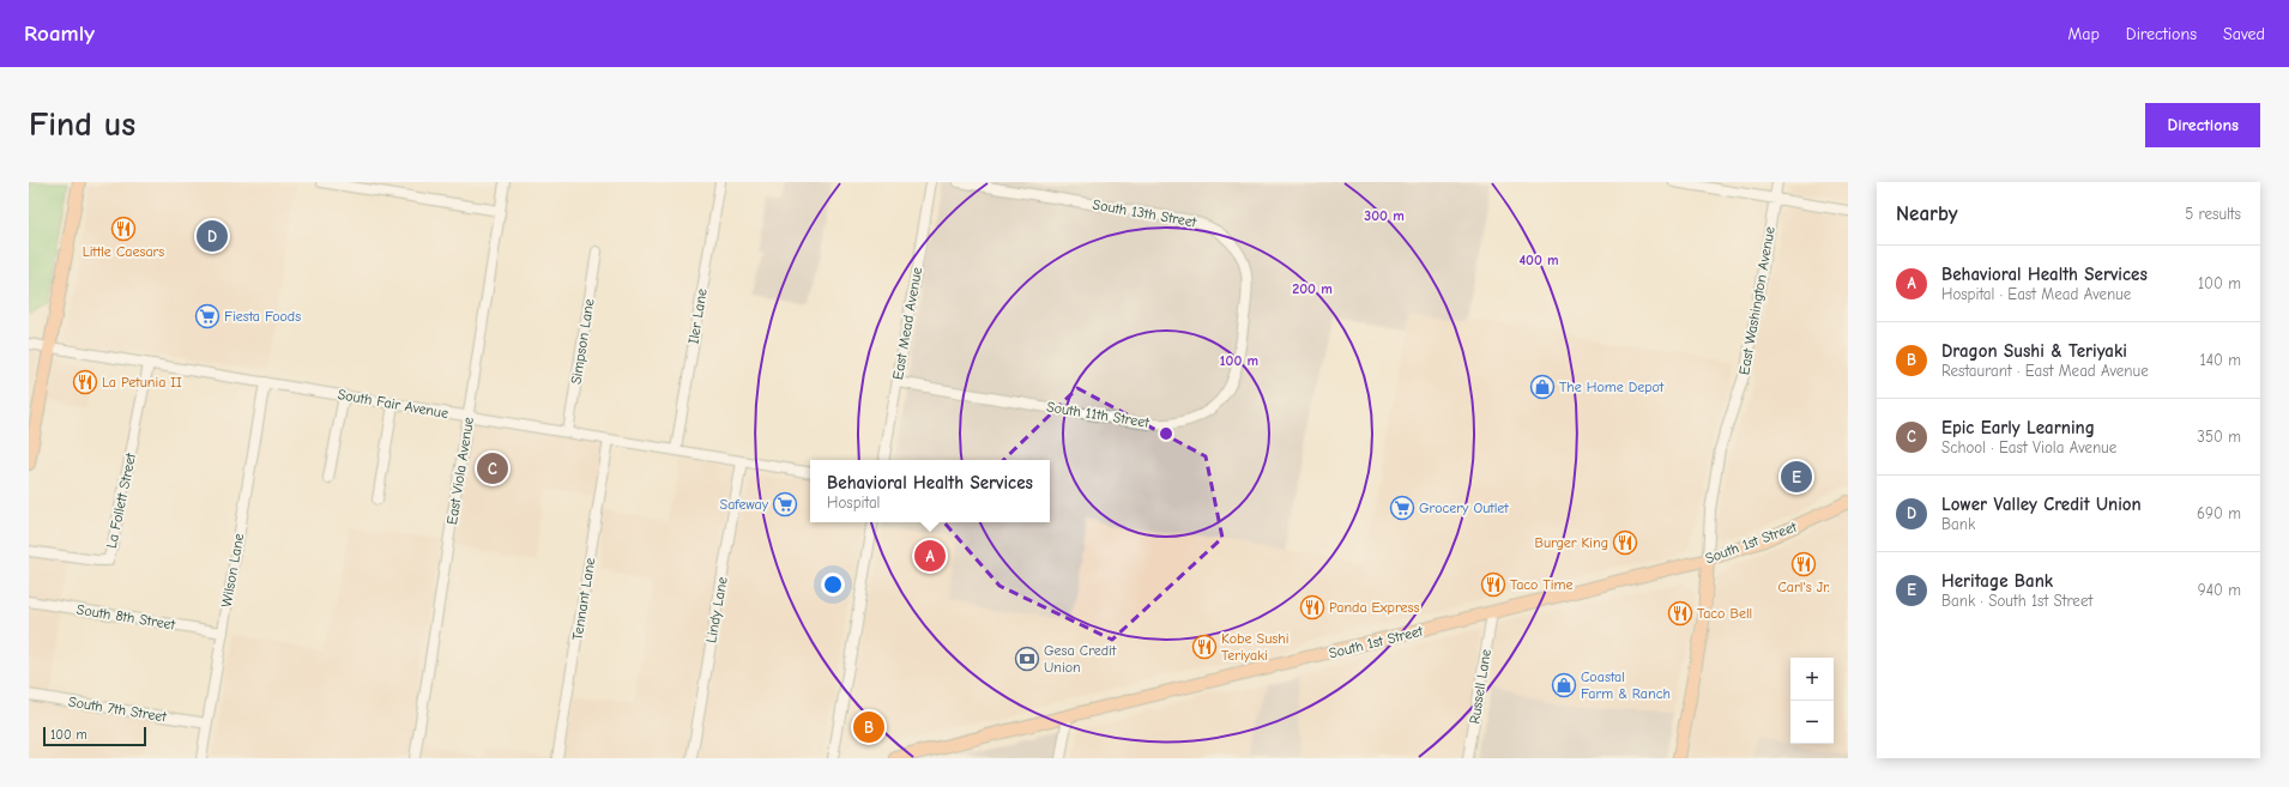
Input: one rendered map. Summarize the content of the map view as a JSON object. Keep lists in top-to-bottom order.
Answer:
{
  "streets": {
    "main road": ["East Washington Avenue", "South 1st Street"],
    "street": [
      "South 13th Street",
      "Iler Lane",
      "East Mead Avenue",
      "Simpson Lane",
      "South Fair Avenue",
      "South 11th Street",
      "East Viola Avenue",
      "La Follett Street",
      "Wilson Lane",
      "Tennant Lane",
      "Lindy Lane",
      "South 8th Street",
      "Russell Lane",
      "South 7th Street"
    ]
  },
  "crossings": [
    ["South 13th Street", "South 11th Street"],
    ["East Washington Avenue", "South 1st Street"],
    ["Iler Lane", "South Fair Avenue"],
    ["East Mead Avenue", "South 11th Street"],
    ["Simpson Lane", "South Fair Avenue"],
    ["South Fair Avenue", "East Viola Avenue"],
    ["South Fair Avenue", "La Follett Street"],
    ["South Fair Avenue", "Wilson Lane"],
    ["South Fair Avenue", "Tennant Lane"],
    ["South Fair Avenue", "Lindy Lane"],
    ["South 1st Street", "Russell Lane"],
    ["Wilson Lane", "South 8th Street"],
    ["Wilson Lane", "South 7th Street"]
  ],
  "places": {
    "restaurant": [
      "Little Caesars",
      "La Petunia II",
      "Burger King",
      "Carl's Jr.",
      "Taco Time",
      "Panda Express",
      "Taco Bell",
      "Kobe Sushi Teriyaki"
    ],
    "supermarket": ["Fiesta Foods", "Safeway", "Grocery Outlet"],
    "shop": ["The Home Depot", "Coastal Farm & Ranch"],
    "bank": ["Gesa Credit Union"]
  },
  "scale_bar": "100 m",
  "page": {
    "header": "Roamly",
    "nav": ["Map", "Directions", "Saved"],
    "buttons": "Directions",
    "title": "Find us",
    "heading": ["Nearby", "5 results"],
    "pins": [
      "D",
      "C",
      "E",
      "A",
      "B"
    ],
    "list": [
      {
        "mark": "A",
        "name": "Behavioral Health Services",
        "note": "Hospital · East Mead Avenue",
        "value": "100 m"
      },
      {
        "mark": "B",
        "name": "Dragon Sushi & Teriyaki",
        "note": "Restaurant · East Mead Avenue",
        "value": "140 m"
      },
      {
        "mark": "C",
        "name": "Epic Early Learning",
        "note": "School · East Viola Avenue",
        "value": "350 m"
      },
      {
        "mark": "D",
        "name": "Lower Valley Credit Union",
        "note": "Bank",
        "value": "690 m"
      },
      {
        "mark": "E",
        "name": "Heritage Bank",
        "note": "Bank · South 1st Street",
        "value": "940 m"
      }
    ],
    "popup": ["Behavioral Health Services", "Hospital"],
    "map_buttons": ["+", "−"],
    "scale": "100 m"
  },
  "rings": [
    "300 m",
    "400 m",
    "200 m",
    "100 m"
  ]
}
